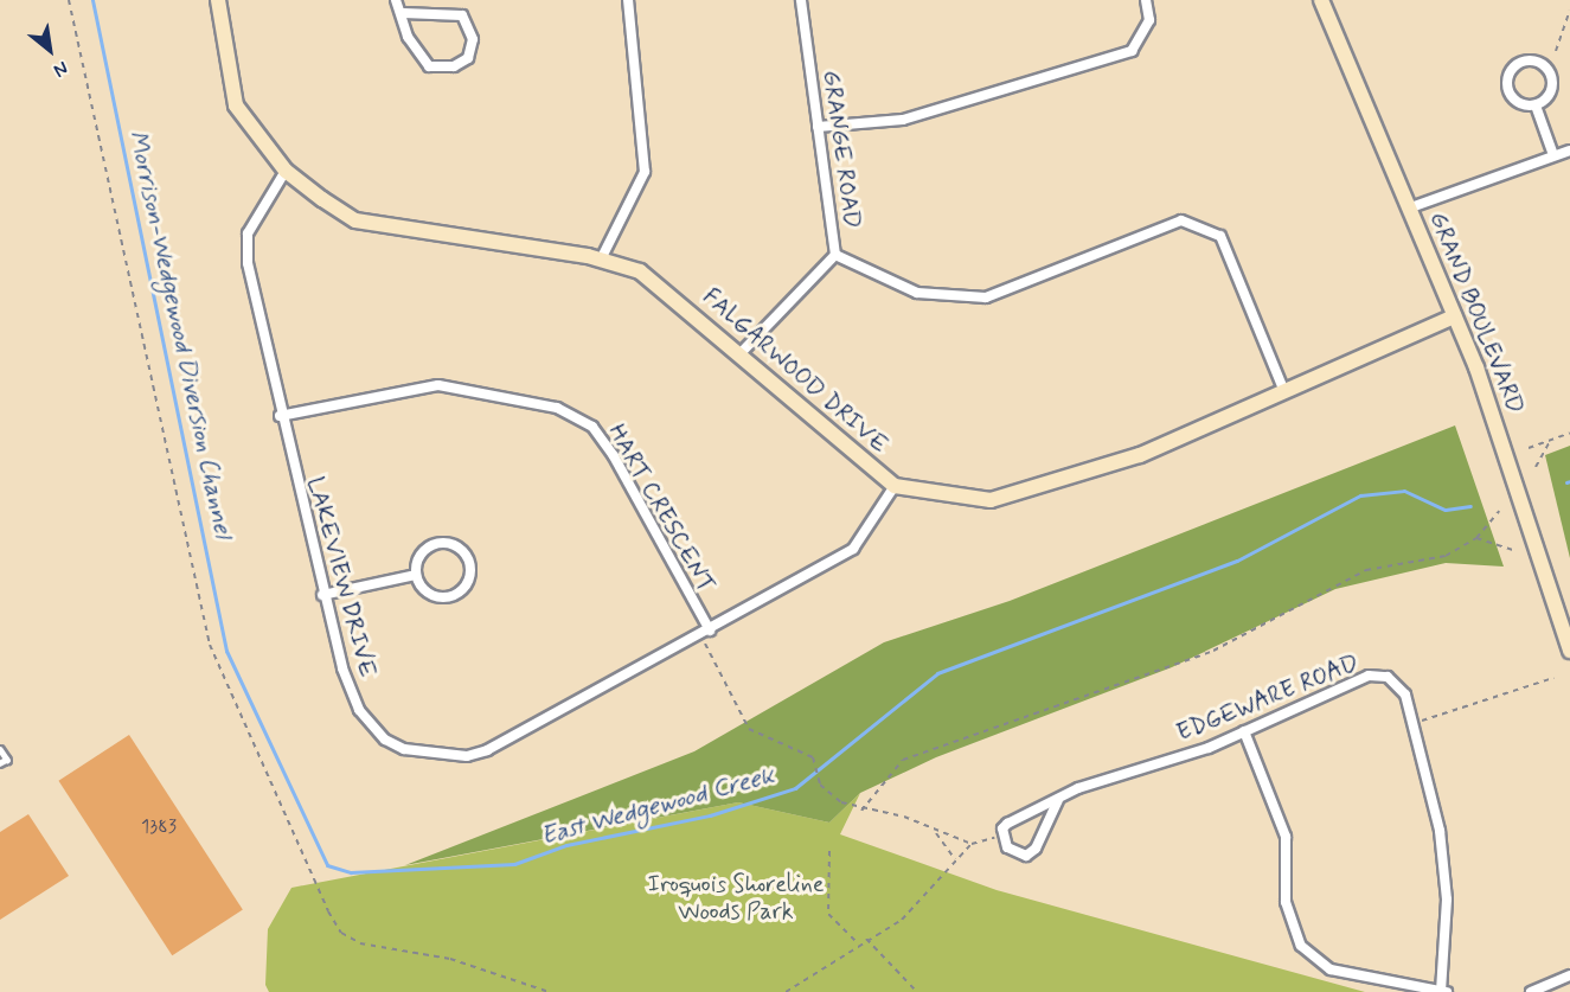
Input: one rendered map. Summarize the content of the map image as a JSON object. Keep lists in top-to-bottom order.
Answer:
{
  "streets": {
    "street": [
      "GRANGE ROAD",
      "GRAND BOULEVARD",
      "FALGARWOOD DRIVE",
      "HART CRESCENT",
      "LAKEVIEW DRIVE",
      "EDGEWARE ROAD"
    ]
  },
  "crossings": [
    ["GRANGE ROAD", "FALGARWOOD DRIVE"],
    ["GRAND BOULEVARD", "FALGARWOOD DRIVE"],
    ["FALGARWOOD DRIVE", "LAKEVIEW DRIVE"],
    ["HART CRESCENT", "LAKEVIEW DRIVE"]
  ],
  "water": ["Morrison-Wedgewood Diversion Channel", "East Wedgewood Creek"],
  "parks": ["Iroquois Shoreline Woods Park"],
  "house_numbers": ["1383"],
  "north": "bottom right"
}
